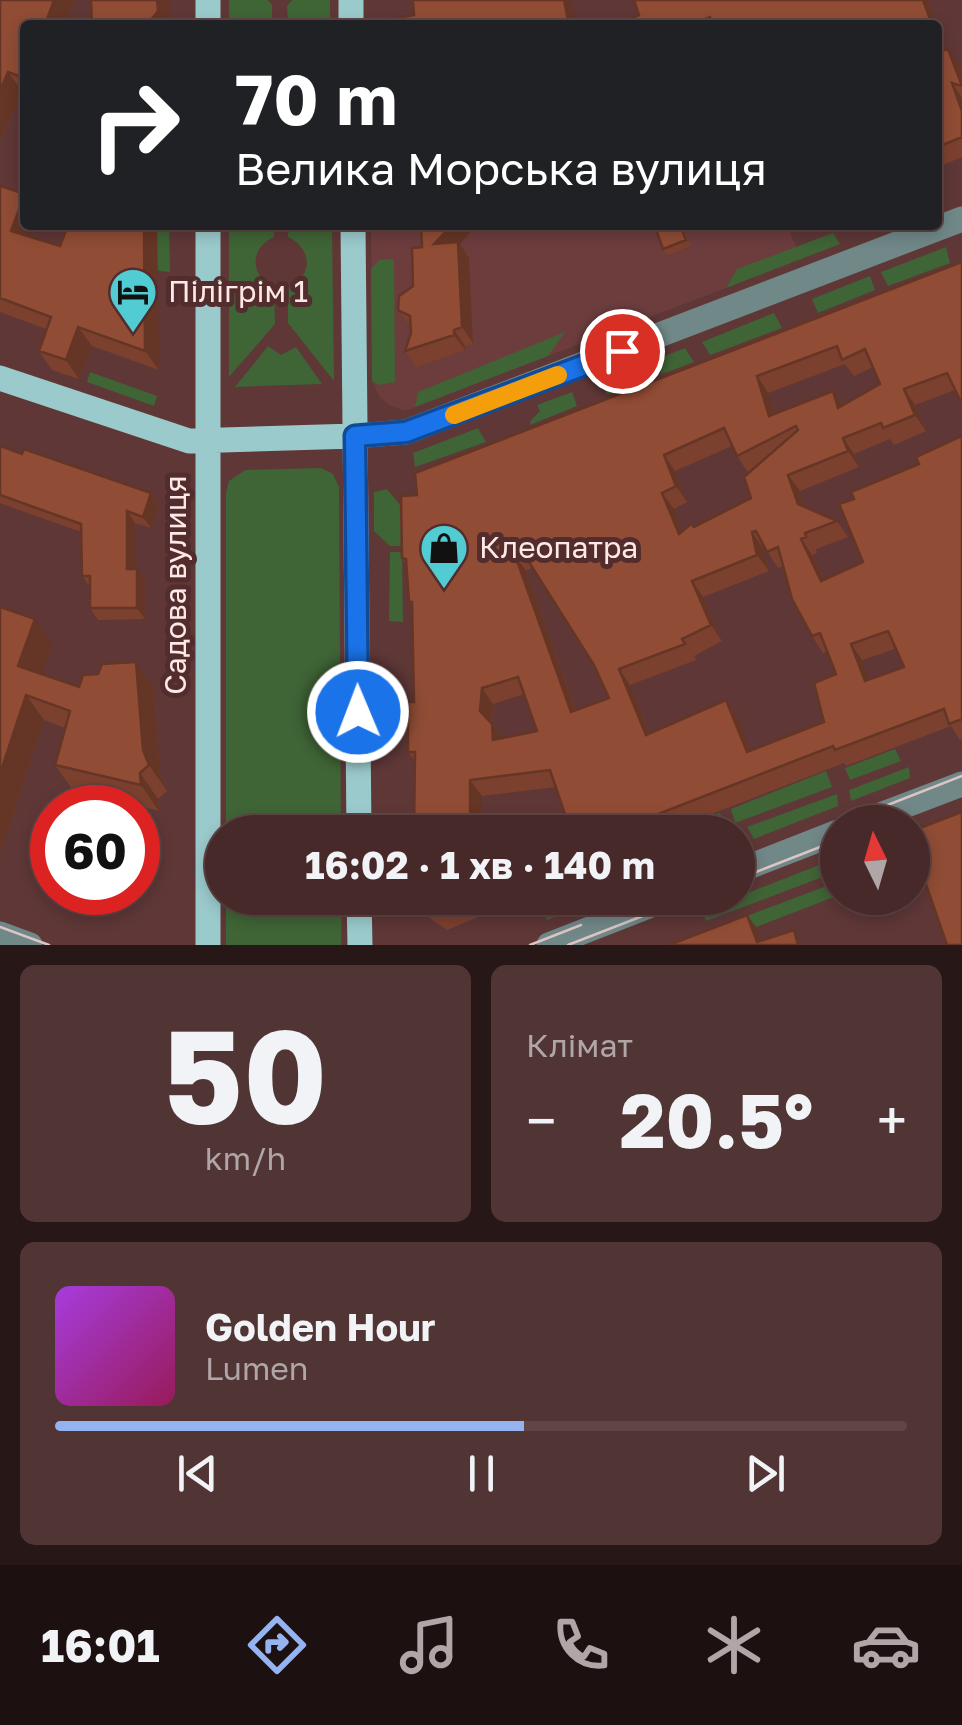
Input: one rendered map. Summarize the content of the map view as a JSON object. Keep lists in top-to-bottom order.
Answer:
{
  "streets": {
    "main road": ["Садова вулиця"]
  },
  "places": {
    "hotel": ["Пілігрім 1"],
    "shop": ["Клеопатра"]
  },
  "north": "top",
  "page": {
    "turn": ["70 m", "Велика Морська вулиця"],
    "limit": "60",
    "trip": "16:02 · 1 хв · 140 m",
    "tile": [
      ["50", "km/h"],
      "Клімат"
    ],
    "heat": ["−", "20.5°", "+"],
    "song": ["Golden Hour", "Lumen"],
    "tabs": "16:01"
  }
}
